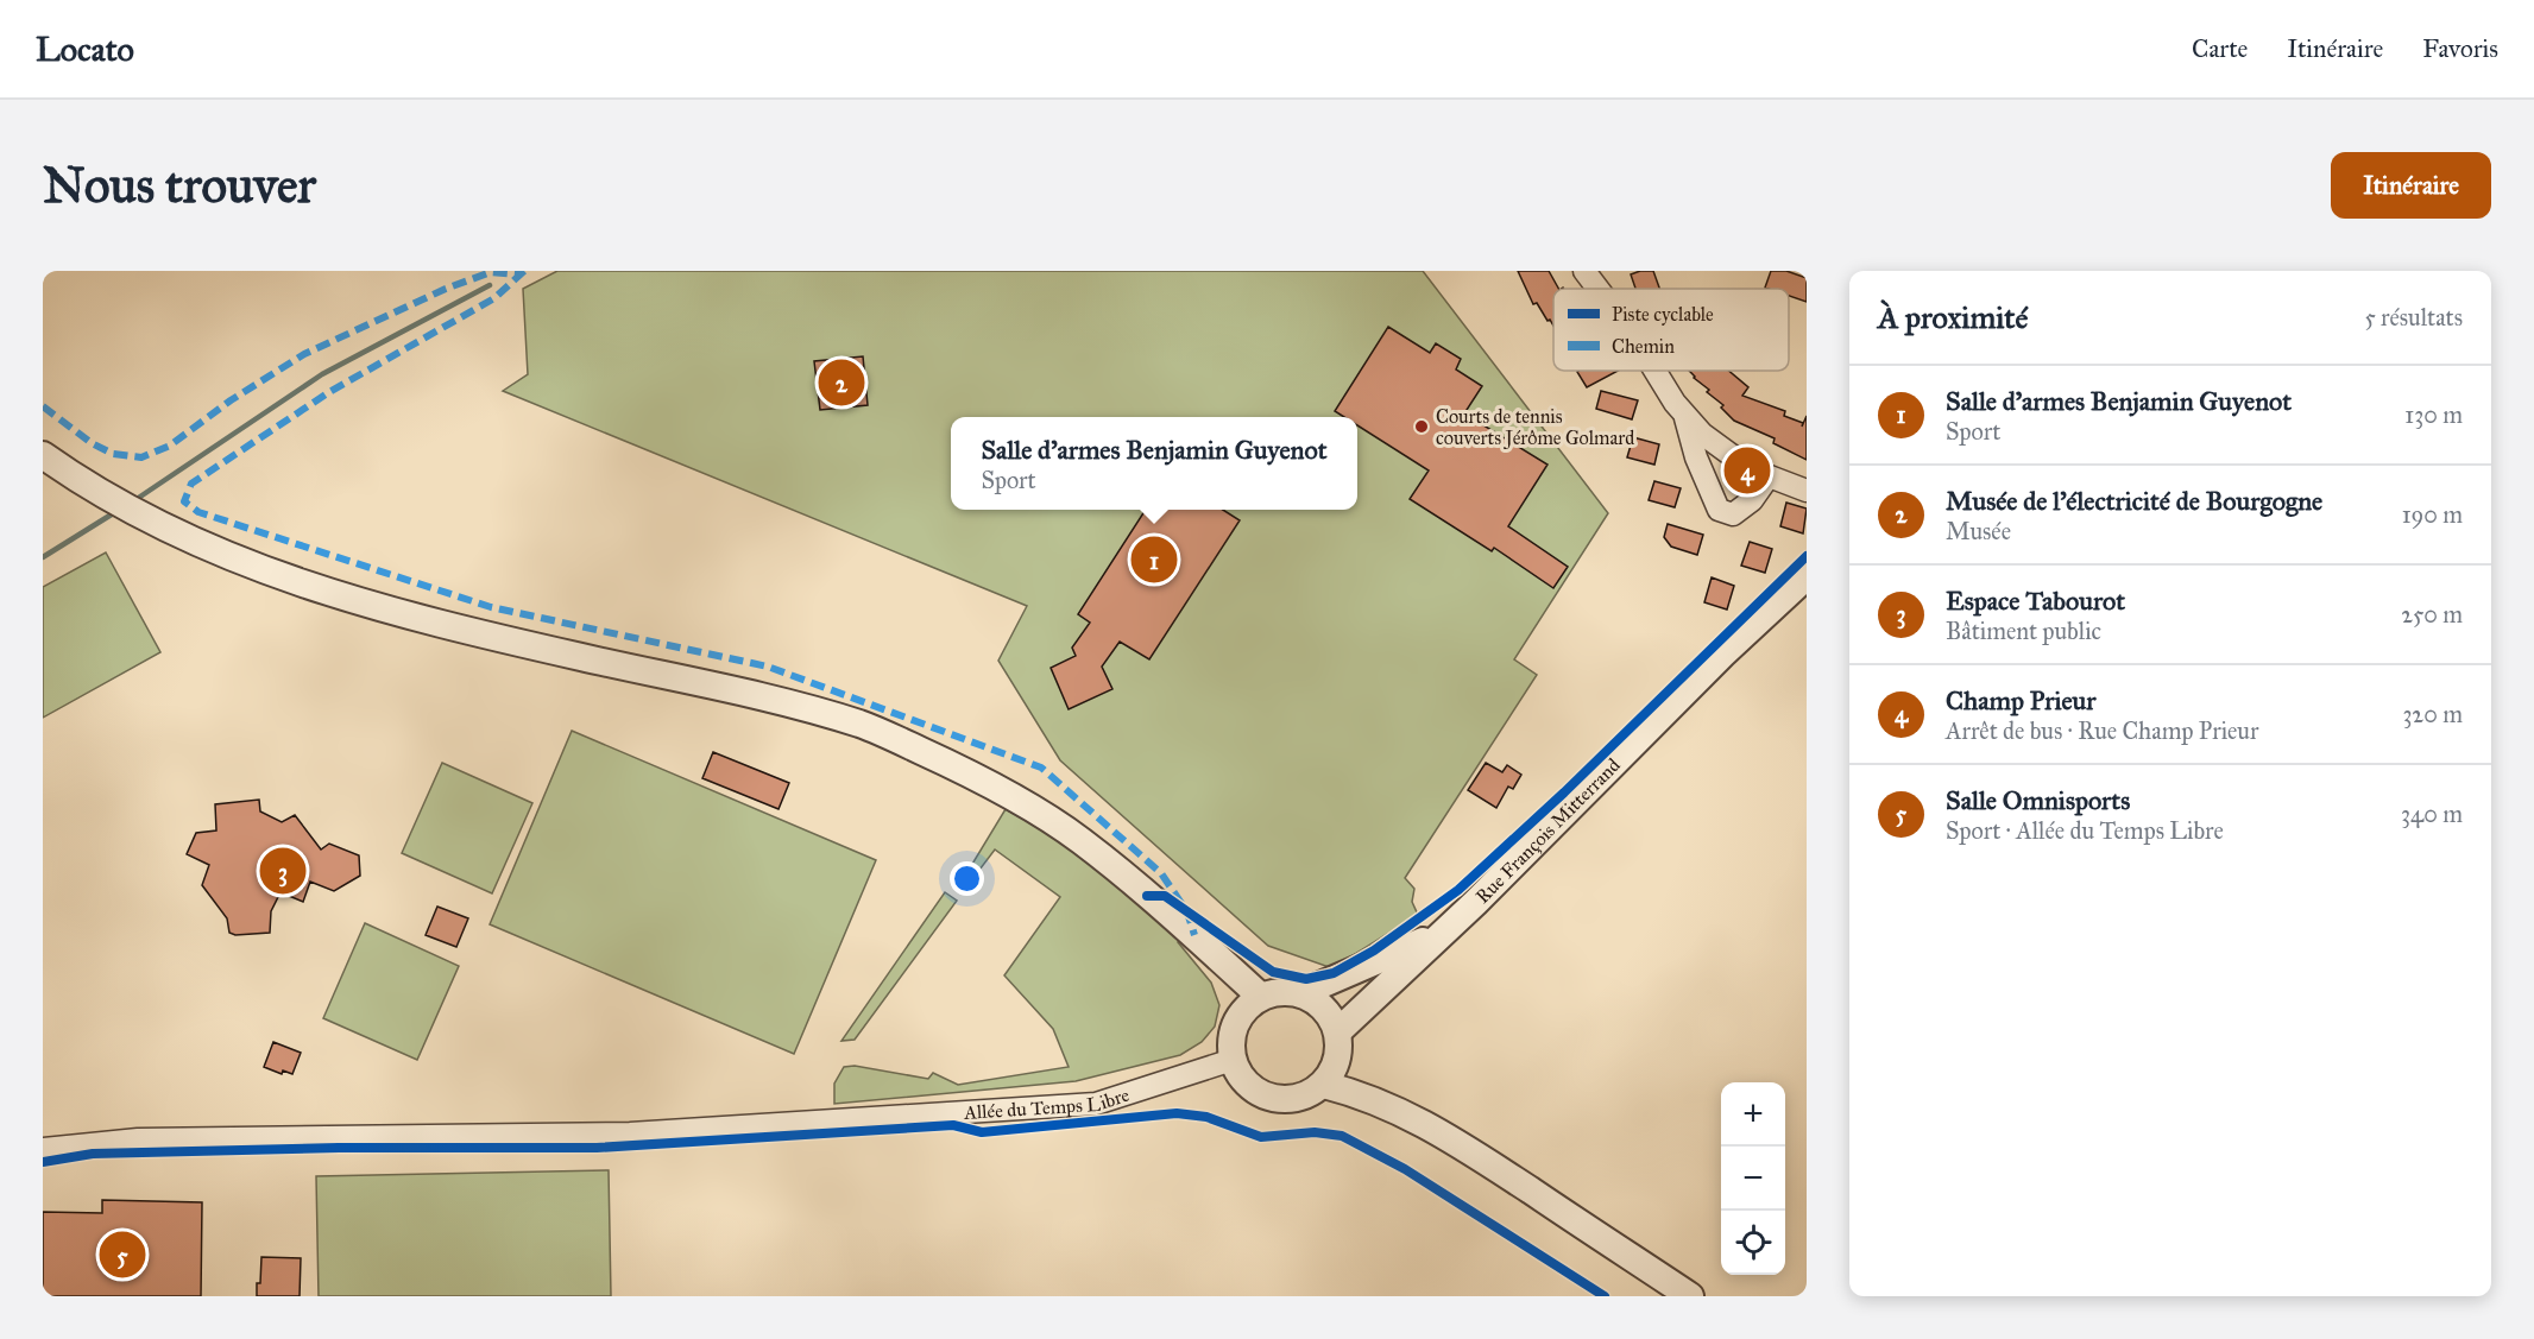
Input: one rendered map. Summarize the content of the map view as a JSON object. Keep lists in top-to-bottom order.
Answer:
{
  "streets": {
    "street": ["Rue François Mitterrand", "Allée du Temps Libre"]
  },
  "crossings": [
    ["Rue François Mitterrand", "Allée du Temps Libre"]
  ],
  "places": ["Courts de tennis couverts Jérôme Golmard"],
  "legend": ["Piste cyclable", "Chemin"],
  "page": {
    "header": "Locato",
    "nav": ["Carte", "Itinéraire", "Favoris"],
    "buttons": "Itinéraire",
    "title": "Nous trouver",
    "heading": ["À proximité", "5 résultats"],
    "pins": [
      "2",
      "4",
      "1",
      "3",
      "5"
    ],
    "list": [
      {
        "mark": "1",
        "name": "Salle d'armes Benjamin Guyenot",
        "note": "Sport",
        "value": "130 m"
      },
      {
        "mark": "2",
        "name": "Musée de l'électricité de Bourgogne",
        "note": "Musée",
        "value": "190 m"
      },
      {
        "mark": "3",
        "name": "Espace Tabourot",
        "note": "Bâtiment public",
        "value": "250 m"
      },
      {
        "mark": "4",
        "name": "Champ Prieur",
        "note": "Arrêt de bus · Rue Champ Prieur",
        "value": "320 m"
      },
      {
        "mark": "5",
        "name": "Salle Omnisports",
        "note": "Sport · Allée du Temps Libre",
        "value": "340 m"
      }
    ],
    "popup": ["Salle d'armes Benjamin Guyenot", "Sport"],
    "map_buttons": ["+", "−"]
  }
}
